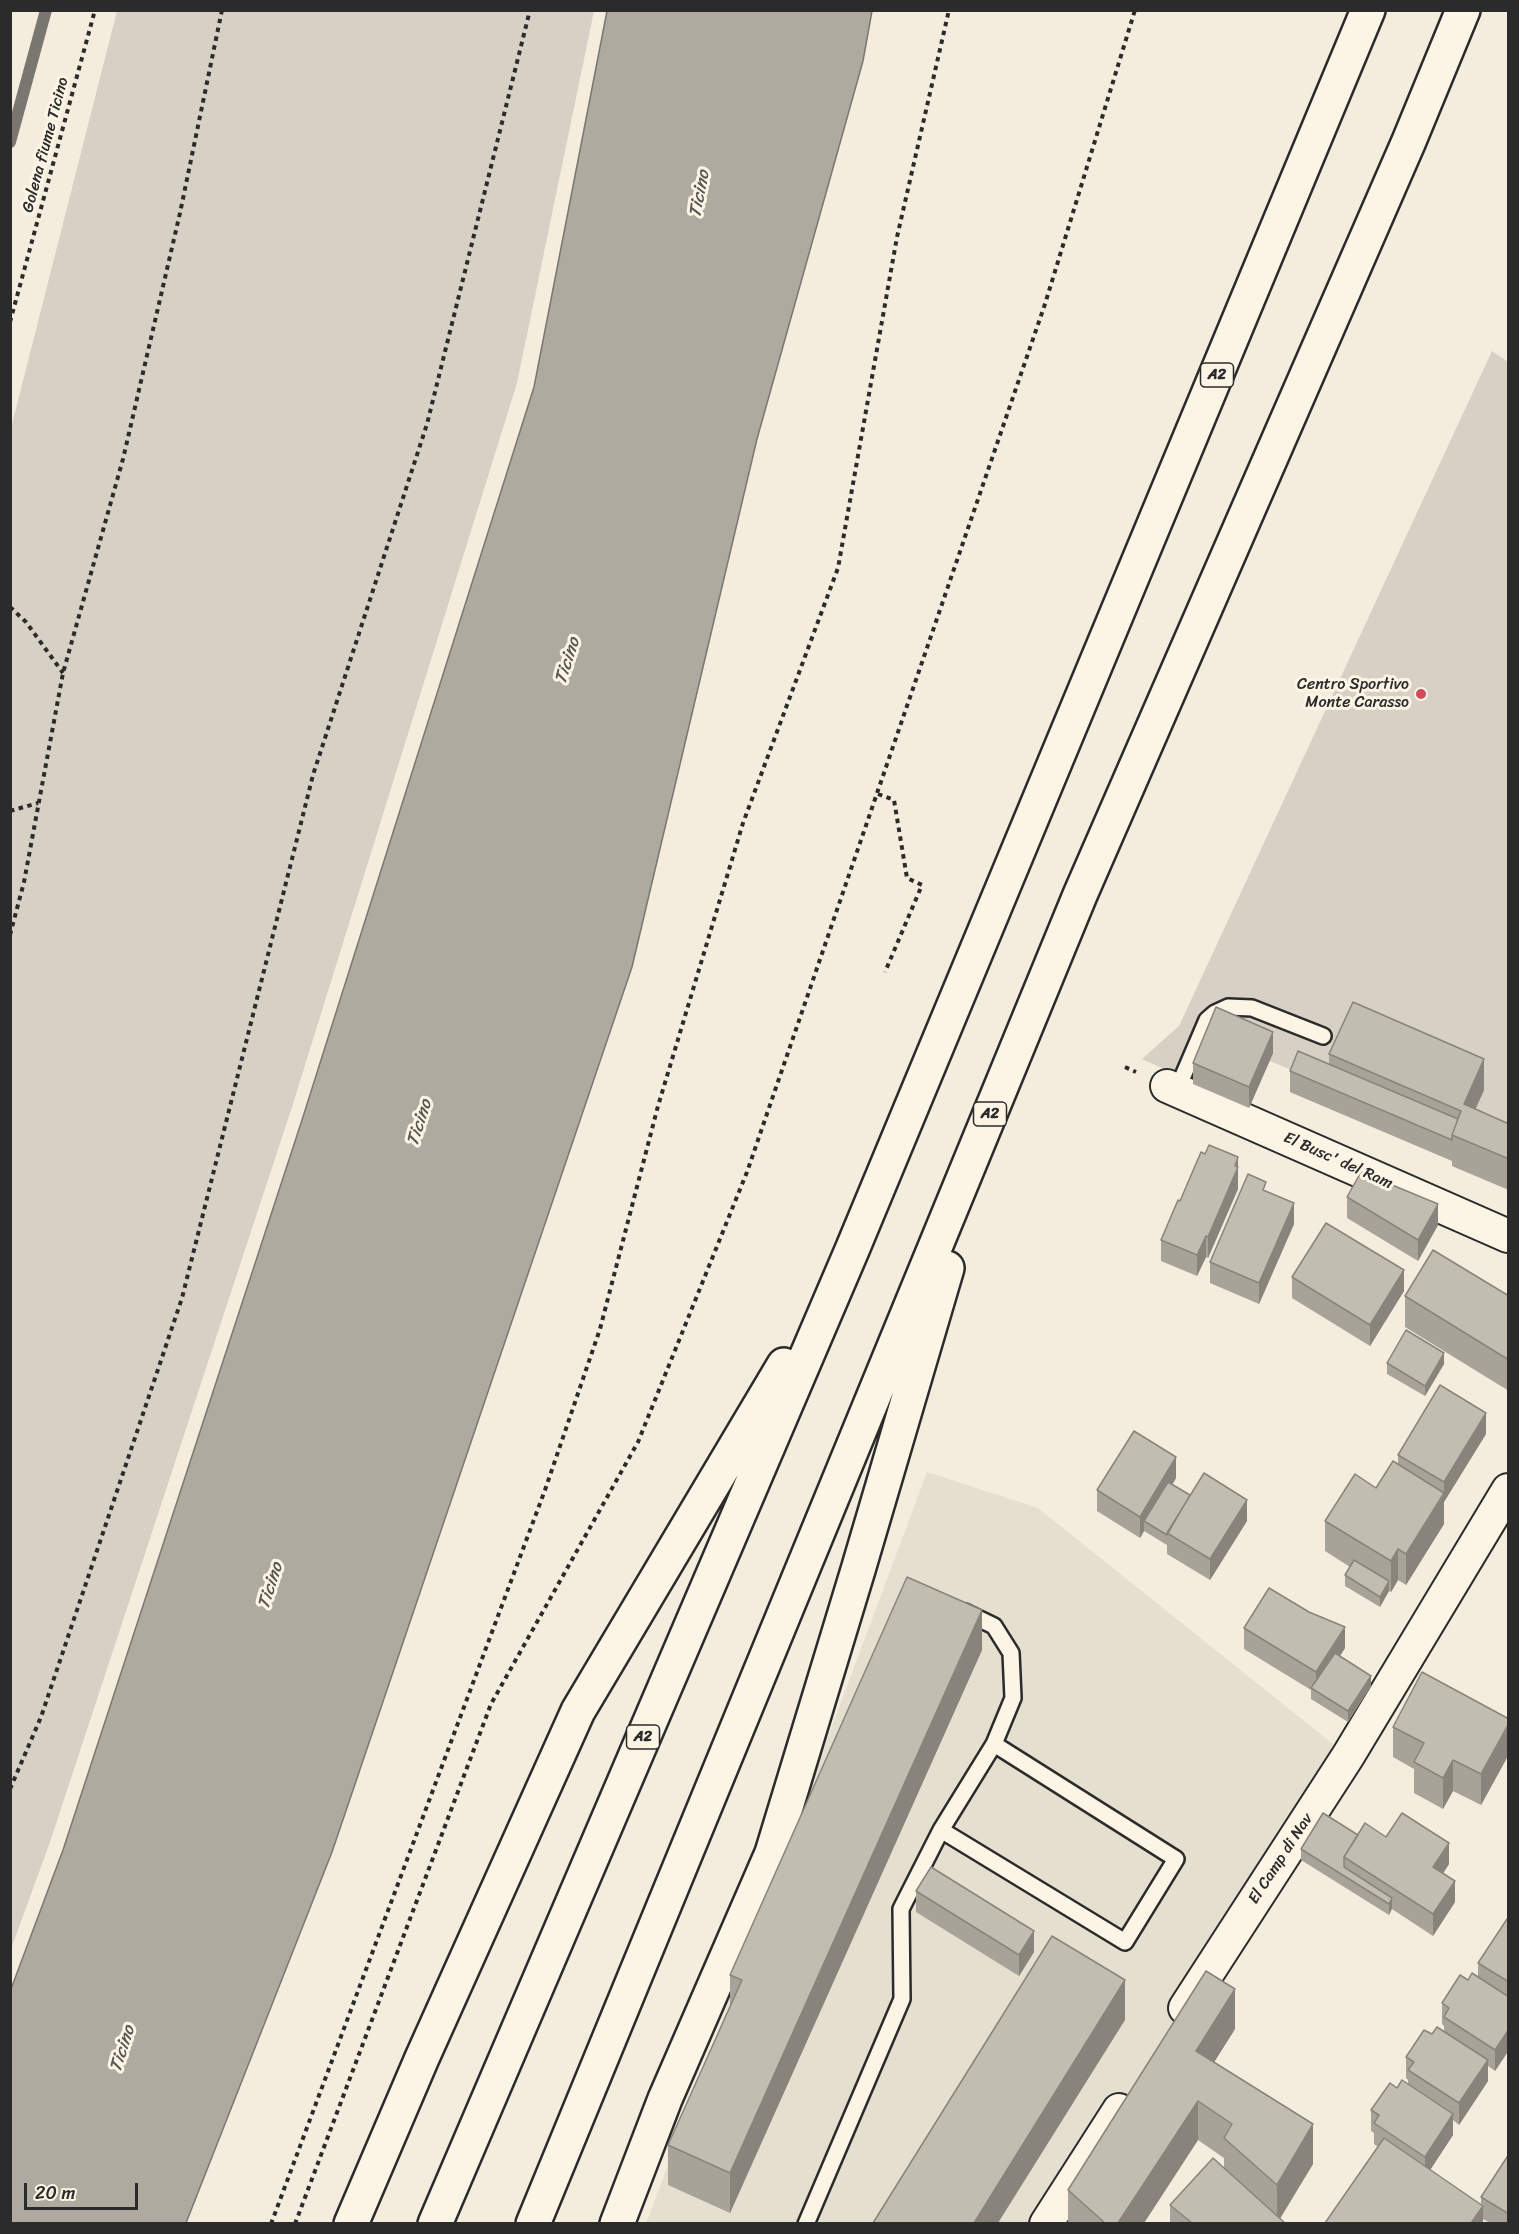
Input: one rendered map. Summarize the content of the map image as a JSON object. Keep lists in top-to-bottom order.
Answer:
{
  "streets": {
    "highway": ["A2"],
    "street": ["El Busc' del Ram", "El Camp di Nav"],
    "path": ["Golena fiume Ticino"]
  },
  "water": ["Ticino"],
  "places": ["Centro Sportivo Monte Carasso"],
  "scale_bar": "20 m"
}
